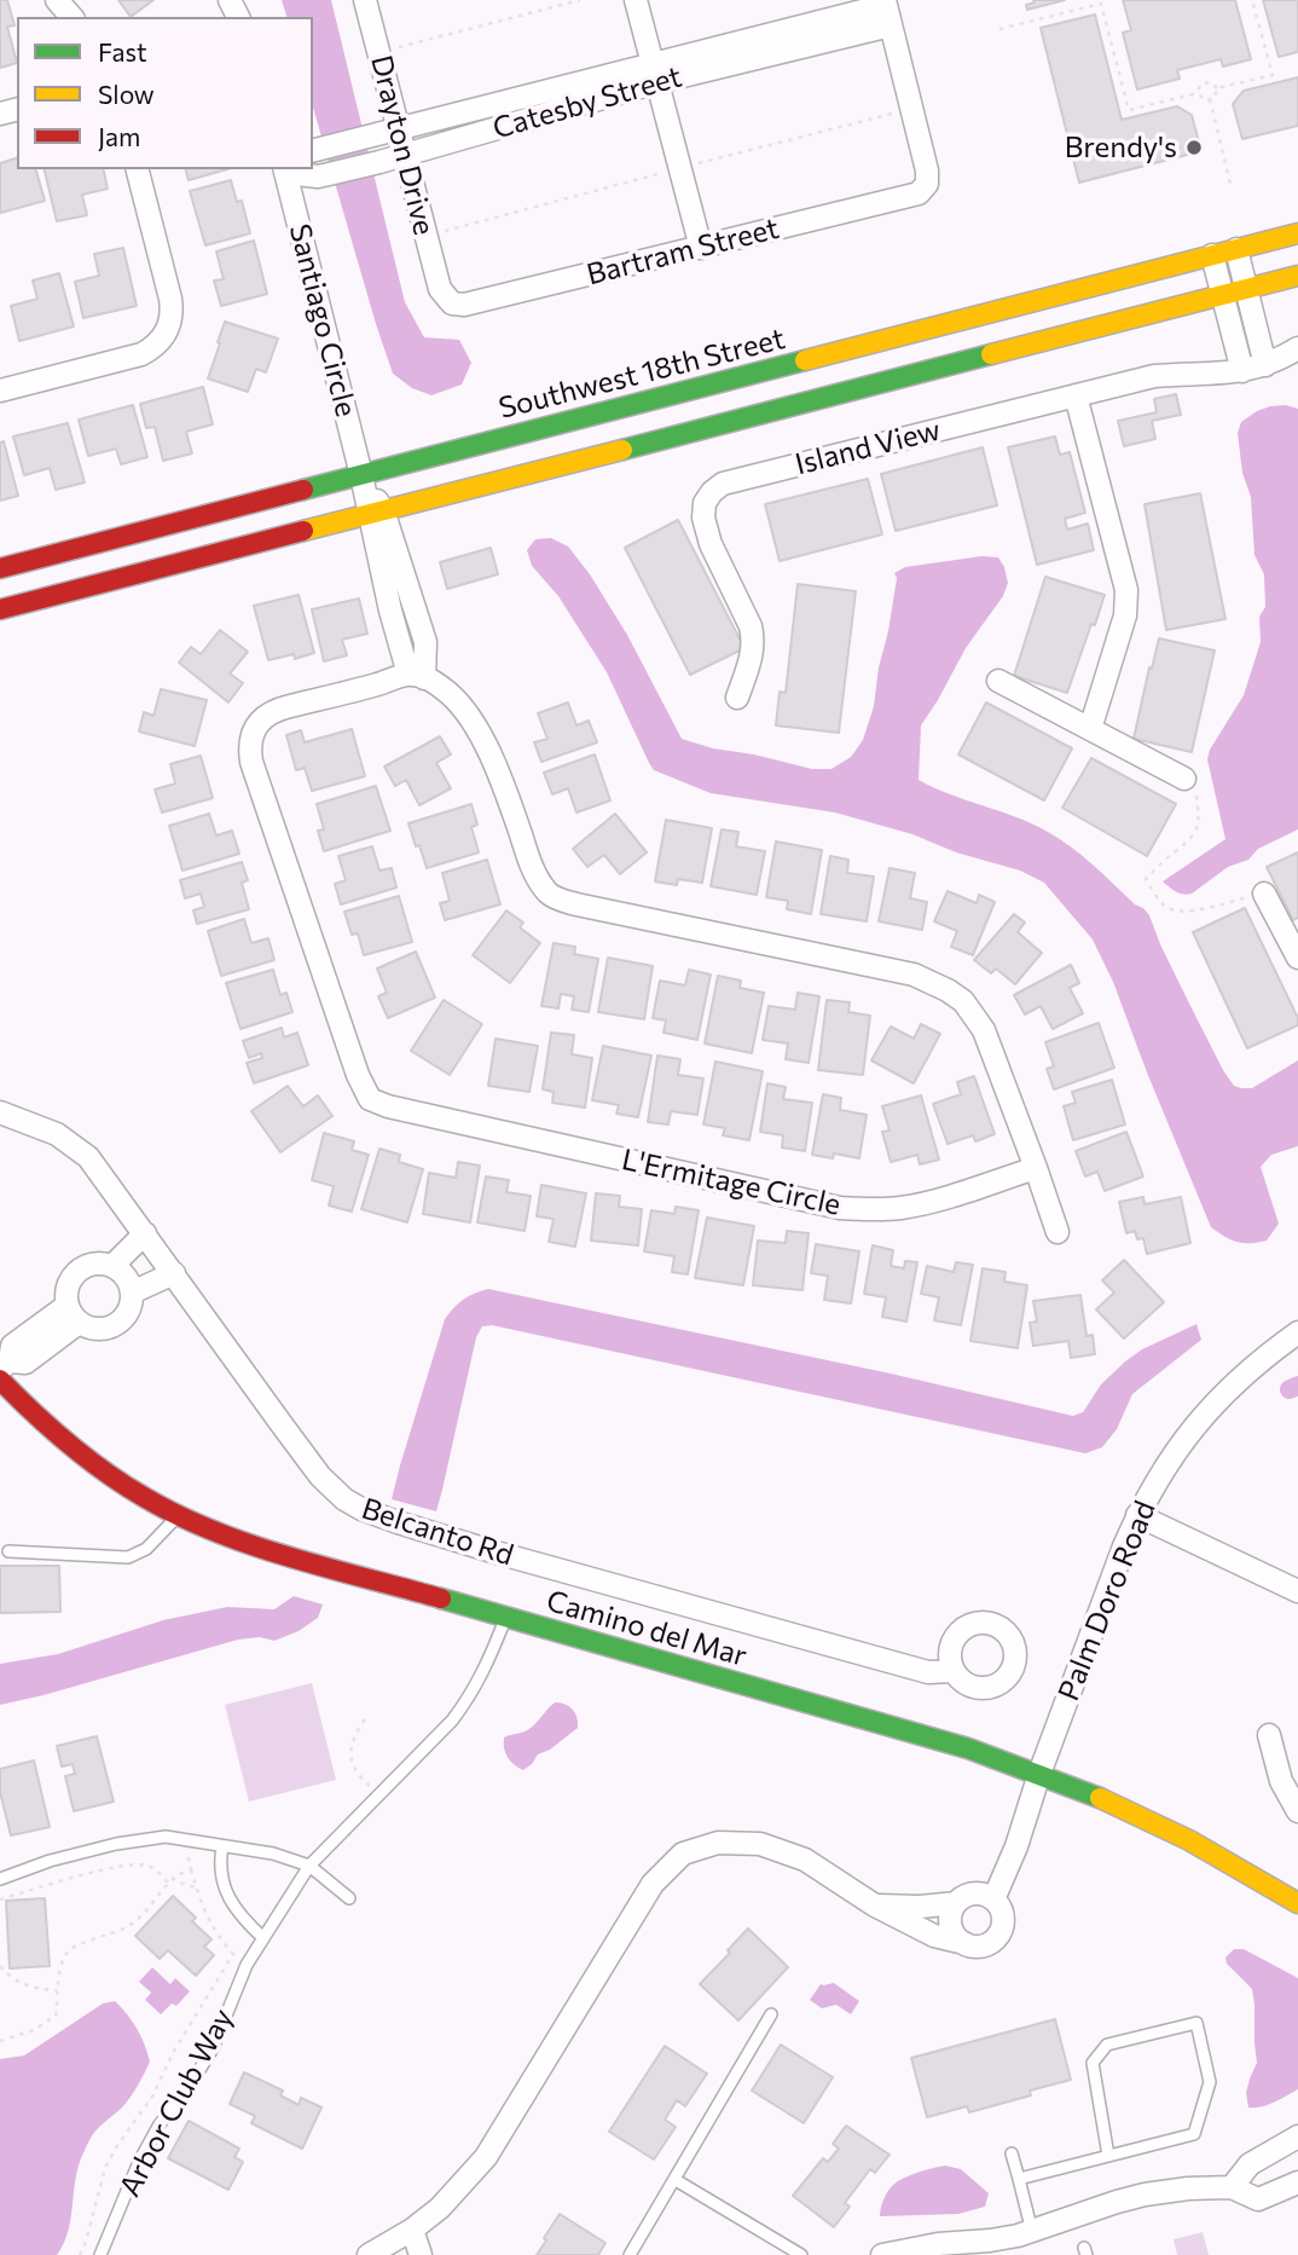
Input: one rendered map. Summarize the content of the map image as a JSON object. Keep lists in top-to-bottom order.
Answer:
{
  "streets": {
    "main road": ["Southwest 18th Street", "Camino del Mar"],
    "street": [
      "Catesby Street",
      "Drayton Drive",
      "Bartram Street",
      "Santiago Circle",
      "Island View",
      "L'Ermitage Circle",
      "Belcanto Rd",
      "Palm Doro Road"
    ],
    "lane": ["Arbor Club Way"]
  },
  "crossings": [
    ["Catesby Street", "Drayton Drive"],
    ["Catesby Street", "Bartram Street"],
    ["Catesby Street", "Santiago Circle"],
    ["Drayton Drive", "Bartram Street"],
    ["Santiago Circle", "Southwest 18th Street"],
    ["Palm Doro Road", "Camino del Mar"],
    ["Camino del Mar", "Arbor Club Way"]
  ],
  "places": ["Brendy's"],
  "legend": ["Fast", "Slow", "Jam"]
}
